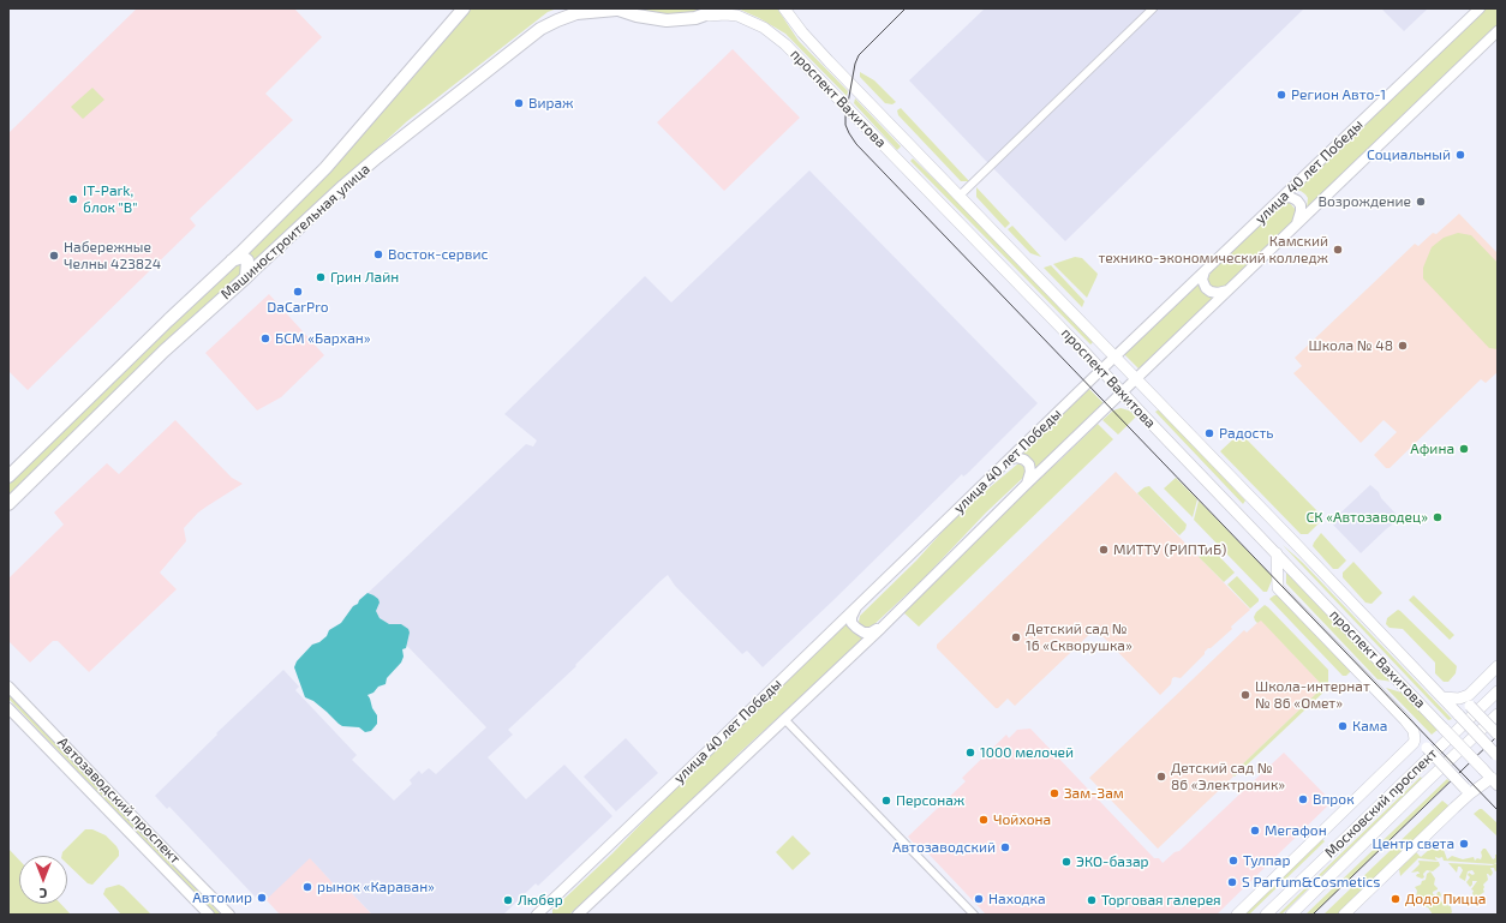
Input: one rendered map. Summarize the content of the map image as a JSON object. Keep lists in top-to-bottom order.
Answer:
{
  "streets": {
    "main road": ["проспект Вахитова", "Машиностроительная улица", "Московский проспект"],
    "street": ["улица 40 лет Победы", "Автозаводский проспект"]
  },
  "crossings": [
    ["проспект Вахитова", "улица 40 лет Победы"]
  ],
  "places": [
    "Регион Авто-1",
    "Вираж",
    "Социальный",
    "IT-Park, блок \"В\"",
    "Возрождение",
    "Камский технико-экономический колледж",
    "Восток-сервис",
    "Набережные Челны 423824",
    "Грин Лайн",
    "DaCarPro",
    "БСМ «Бархан»",
    "Школа № 48",
    "Радость",
    "Афина",
    "СК «Автозаводец»",
    "МИТТУ (РИПТиБ)",
    "Детский сад № 16 «Скворушка»",
    "Школа-интернат № 86 «Омет»",
    "Кама",
    "1000 мелочей",
    "Детский сад № 86 «Электроник»",
    "Зам-Зам",
    "Впрок",
    "Персонаж",
    "Чойхона",
    "Мегафон",
    "Центр света",
    "Автозаводский",
    "Тулпар",
    "ЭКО-базар",
    "S Parfum&Cosmetics",
    "рынок «Караван»",
    "Автомир",
    "Находка",
    "Додо Пицца",
    "Любер",
    "Торговая галерея"
  ],
  "north": "bottom"
}
